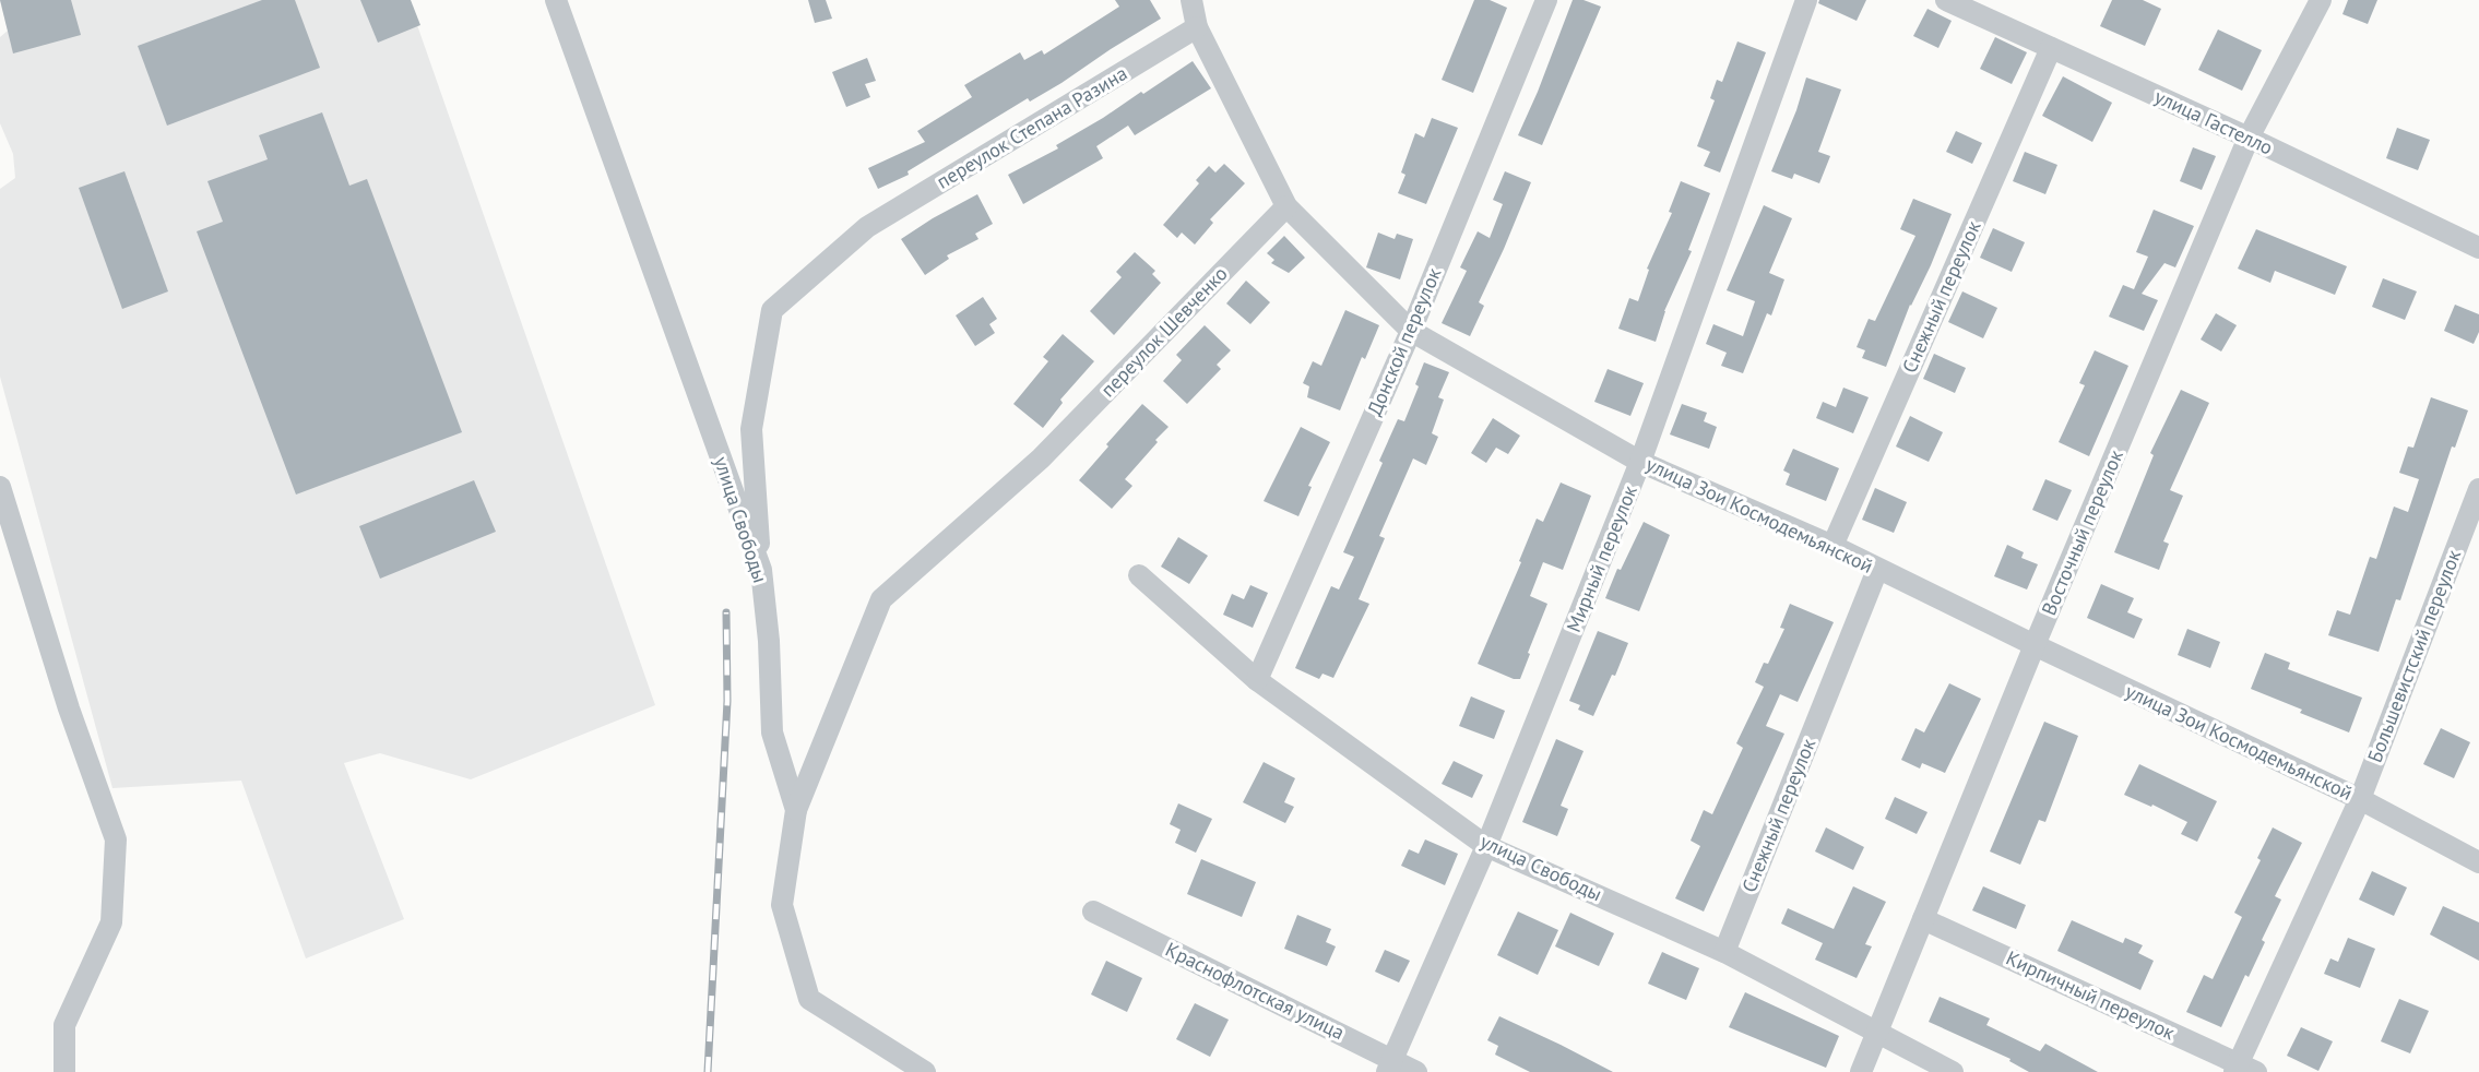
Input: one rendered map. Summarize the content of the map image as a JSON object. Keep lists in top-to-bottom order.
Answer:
{
  "streets": {
    "street": [
      "улица Гастелло",
      "переулок Степана Разина",
      "Снежный переулок",
      "переулок Шевченко",
      "Донской переулок",
      "улица Зои Космодемьянской",
      "улица Свободы",
      "Восточный переулок",
      "Мирный переулок",
      "Большевистский переулок",
      "Краснофлотская улица",
      "Кирпичный переулок"
    ]
  },
  "crossings": [
    ["улица Гастелло", "Снежный переулок"],
    ["улица Гастелло", "Восточный переулок"],
    ["переулок Степана Разина", "улица Зои Космодемьянской"],
    ["переулок Степана Разина", "улица Свободы"],
    ["Снежный переулок", "улица Зои Космодемьянской"],
    ["Снежный переулок", "улица Свободы"],
    ["переулок Шевченко", "улица Зои Космодемьянской"],
    ["переулок Шевченко", "улица Свободы"],
    ["Донской переулок", "улица Зои Космодемьянской"],
    ["Донской переулок", "улица Свободы"],
    ["улица Зои Космодемьянской", "Восточный переулок"],
    ["улица Зои Космодемьянской", "Мирный переулок"],
    ["улица Зои Космодемьянской", "Большевистский переулок"],
    ["улица Свободы", "Восточный переулок"],
    ["улица Свободы", "Мирный переулок"],
    ["Восточный переулок", "Кирпичный переулок"],
    ["Мирный переулок", "Краснофлотская улица"],
    ["Большевистский переулок", "Кирпичный переулок"]
  ]
}
